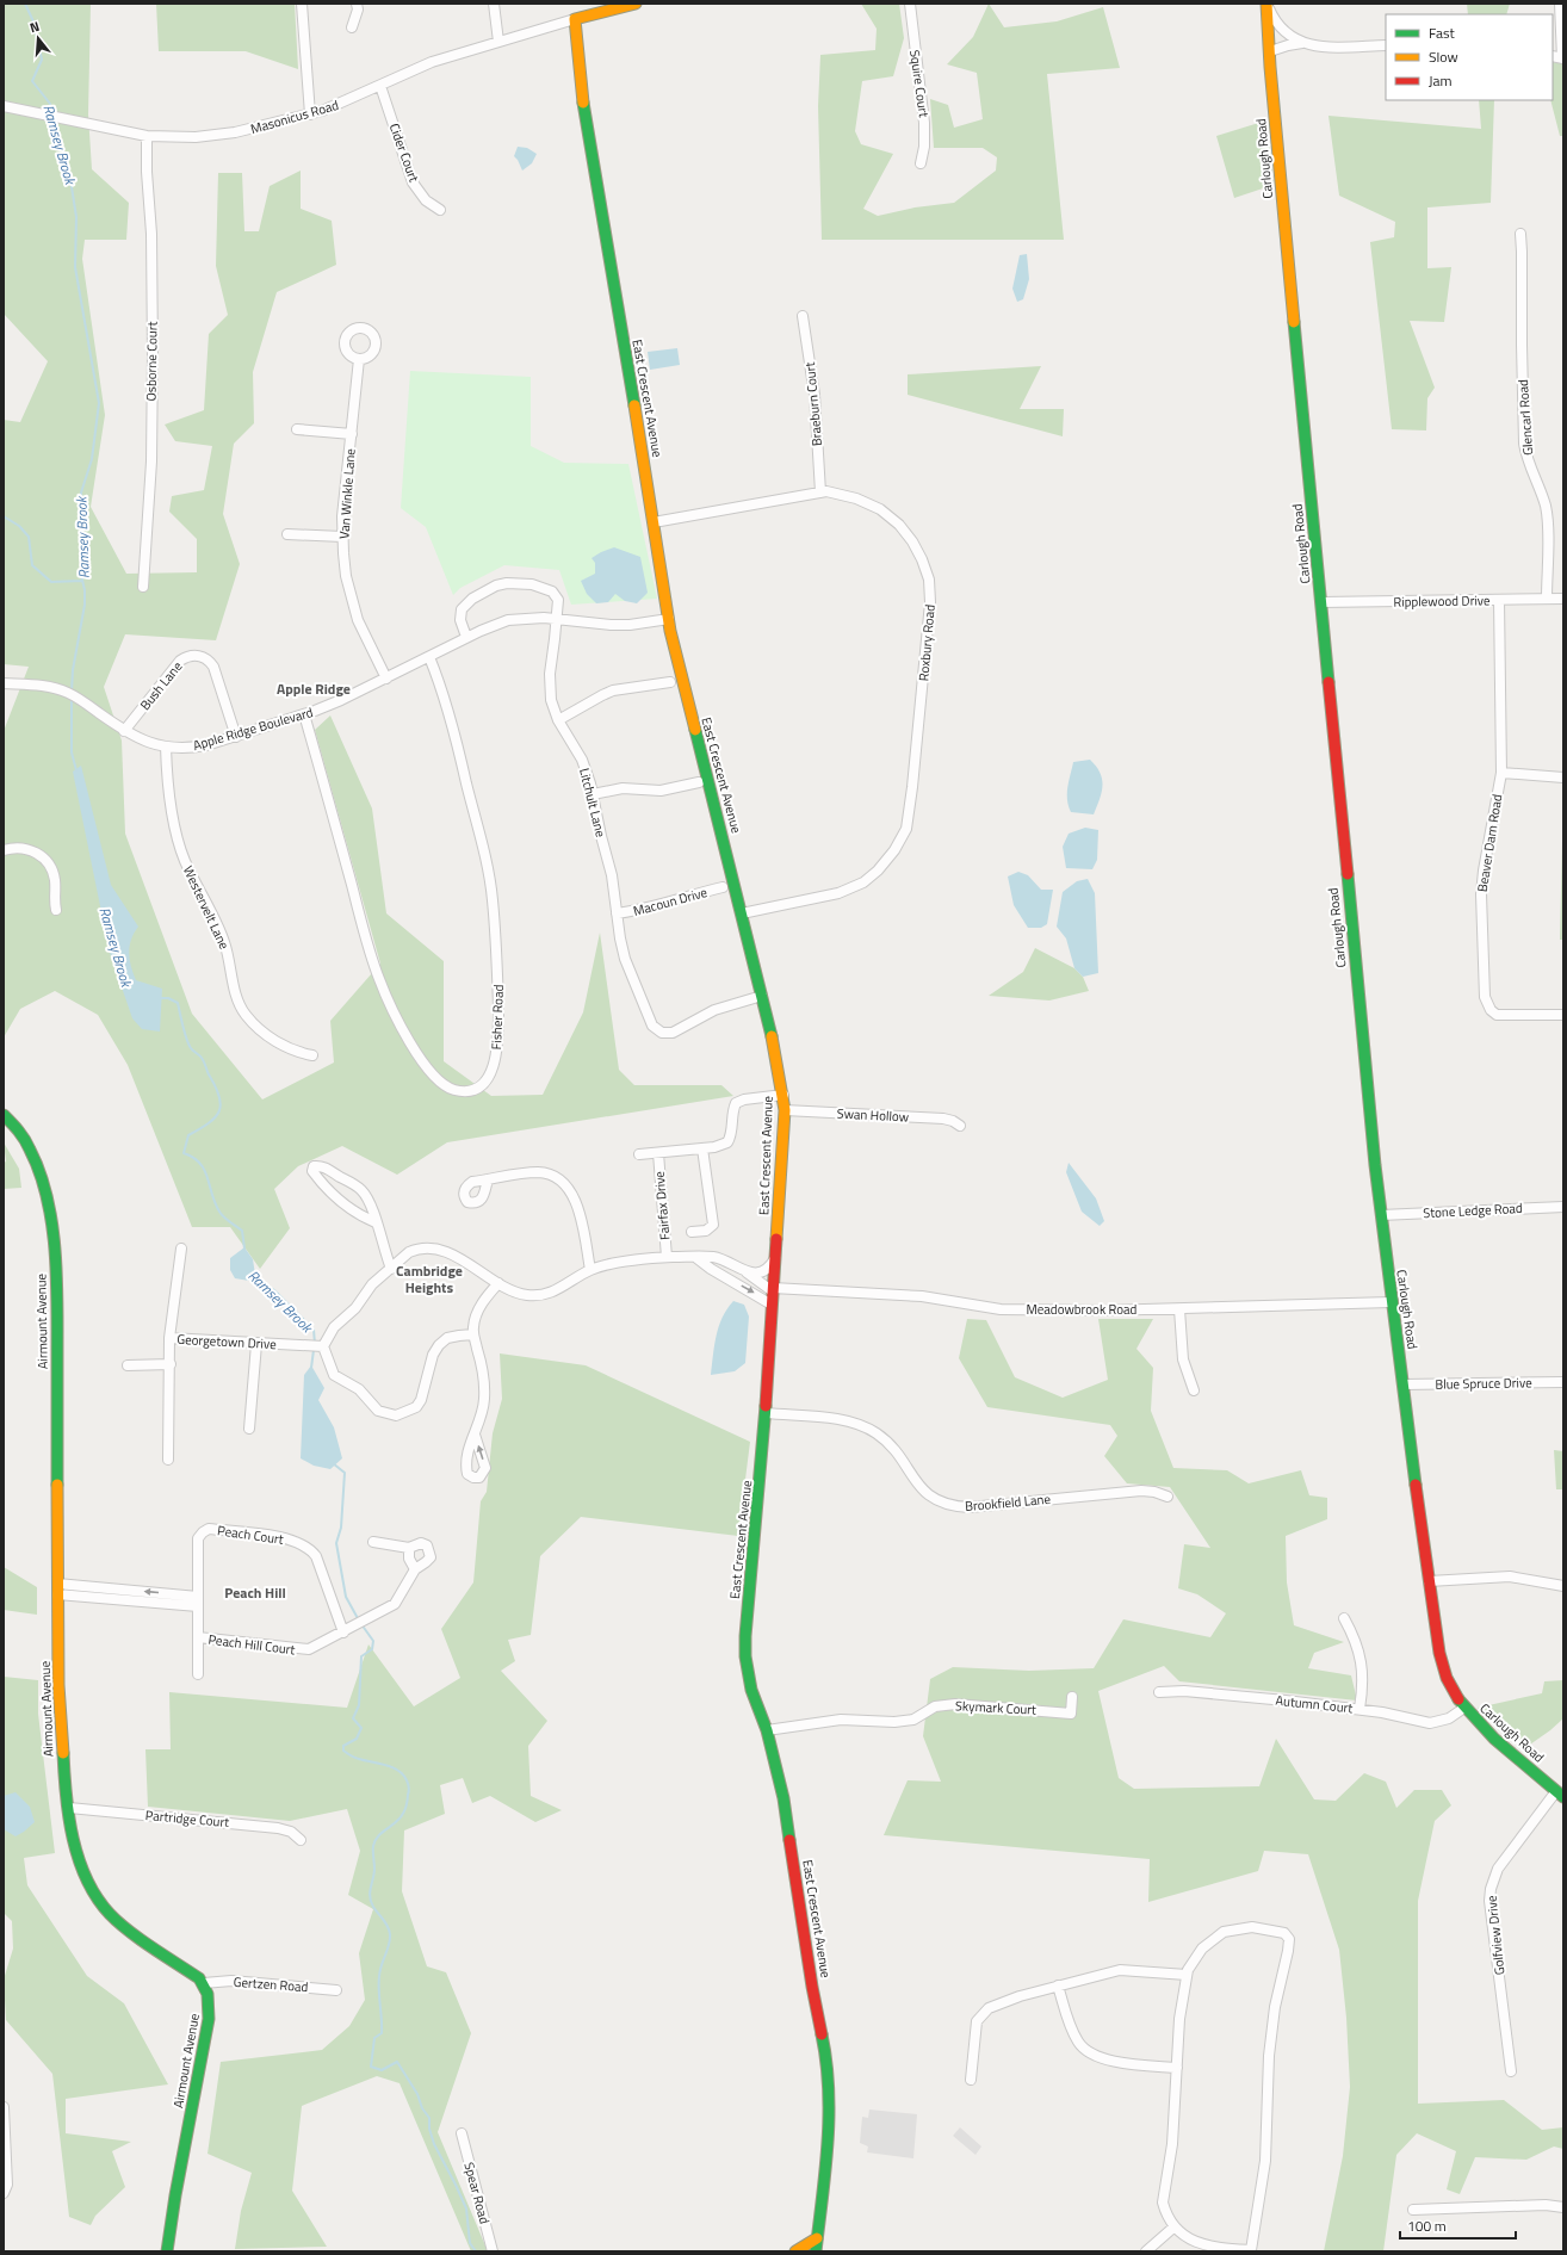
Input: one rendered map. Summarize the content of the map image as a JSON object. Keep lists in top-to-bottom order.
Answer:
{
  "streets": {
    "street": [
      "Squire Court",
      "Masonicus Road",
      "Cider Court",
      "Carlough Road",
      "Osborne Court",
      "East Crescent Avenue",
      "Braeburn Court",
      "Glencarl Road",
      "Van Winkle Lane",
      "Ripplewood Drive",
      "Roxbury Road",
      "Bush Lane",
      "Apple Ridge Boulevard",
      "Litchult Lane",
      "Beaver Dam Road",
      "Macoun Drive",
      "Westervelt Lane",
      "Fisher Road",
      "Swan Hollow",
      "Fairfax Drive",
      "Stone Ledge Road",
      "Meadowbrook Road",
      "Airmount Avenue",
      "Georgetown Drive",
      "Blue Spruce Drive",
      "Brookfield Lane",
      "Peach Court",
      "Peach Hill Court",
      "Autumn Court",
      "Skymark Court",
      "Partridge Court",
      "Golfview Drive",
      "Gertzen Road",
      "Spear Road"
    ]
  },
  "crossings": [
    ["Masonicus Road", "Cider Court"],
    ["Masonicus Road", "Osborne Court"],
    ["Masonicus Road", "East Crescent Avenue"],
    ["Carlough Road", "Ripplewood Drive"],
    ["Carlough Road", "Stone Ledge Road"],
    ["Carlough Road", "Meadowbrook Road"],
    ["Carlough Road", "Blue Spruce Drive"],
    ["Carlough Road", "Autumn Court"],
    ["Carlough Road", "Golfview Drive"],
    ["East Crescent Avenue", "Roxbury Road"],
    ["East Crescent Avenue", "Apple Ridge Boulevard"],
    ["East Crescent Avenue", "Litchult Lane"],
    ["East Crescent Avenue", "Swan Hollow"],
    ["East Crescent Avenue", "Fairfax Drive"],
    ["East Crescent Avenue", "Meadowbrook Road"],
    ["East Crescent Avenue", "Brookfield Lane"],
    ["East Crescent Avenue", "Skymark Court"],
    ["Braeburn Court", "Roxbury Road"],
    ["Glencarl Road", "Ripplewood Drive"],
    ["Van Winkle Lane", "Apple Ridge Boulevard"],
    ["Ripplewood Drive", "Beaver Dam Road"],
    ["Bush Lane", "Apple Ridge Boulevard"],
    ["Apple Ridge Boulevard", "Litchult Lane"],
    ["Apple Ridge Boulevard", "Westervelt Lane"],
    ["Apple Ridge Boulevard", "Fisher Road"],
    ["Litchult Lane", "Macoun Drive"],
    ["Airmount Avenue", "Partridge Court"],
    ["Airmount Avenue", "Gertzen Road"],
    ["Peach Court", "Peach Hill Court"]
  ],
  "districts": ["Apple Ridge", "Cambridge Heights", "Peach Hill"],
  "water": ["Ramsey Brook"],
  "legend": ["Fast", "Slow", "Jam"],
  "scale_bar": "100 m",
  "north": "top"
}
